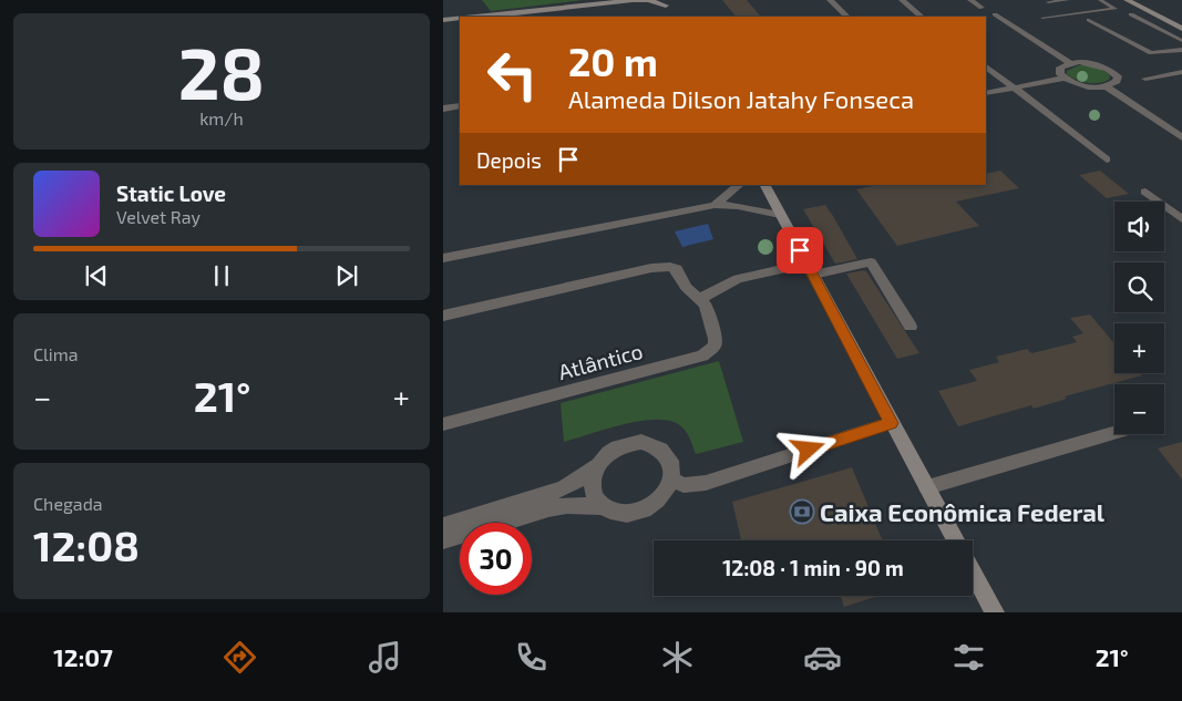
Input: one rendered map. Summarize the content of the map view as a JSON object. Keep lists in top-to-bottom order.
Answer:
{
  "streets": {
    "street": ["Atlântico"]
  },
  "places": {
    "bank": ["Caixa Econômica Federal"]
  },
  "page": {
    "tile": [
      ["28", "km/h"],
      "Clima",
      ["Chegada", "12:08"]
    ],
    "turn": ["20 m", "Alameda Dilson Jatahy Fonseca"],
    "then": "Depois",
    "song": ["Static Love", "Velvet Ray"],
    "map_buttons": ["+", "−"],
    "heat": ["−", "21°", "+"],
    "limit": "30",
    "trip": "12:08 · 1 min · 90 m",
    "tabs": ["12:07", "21°"]
  }
}
